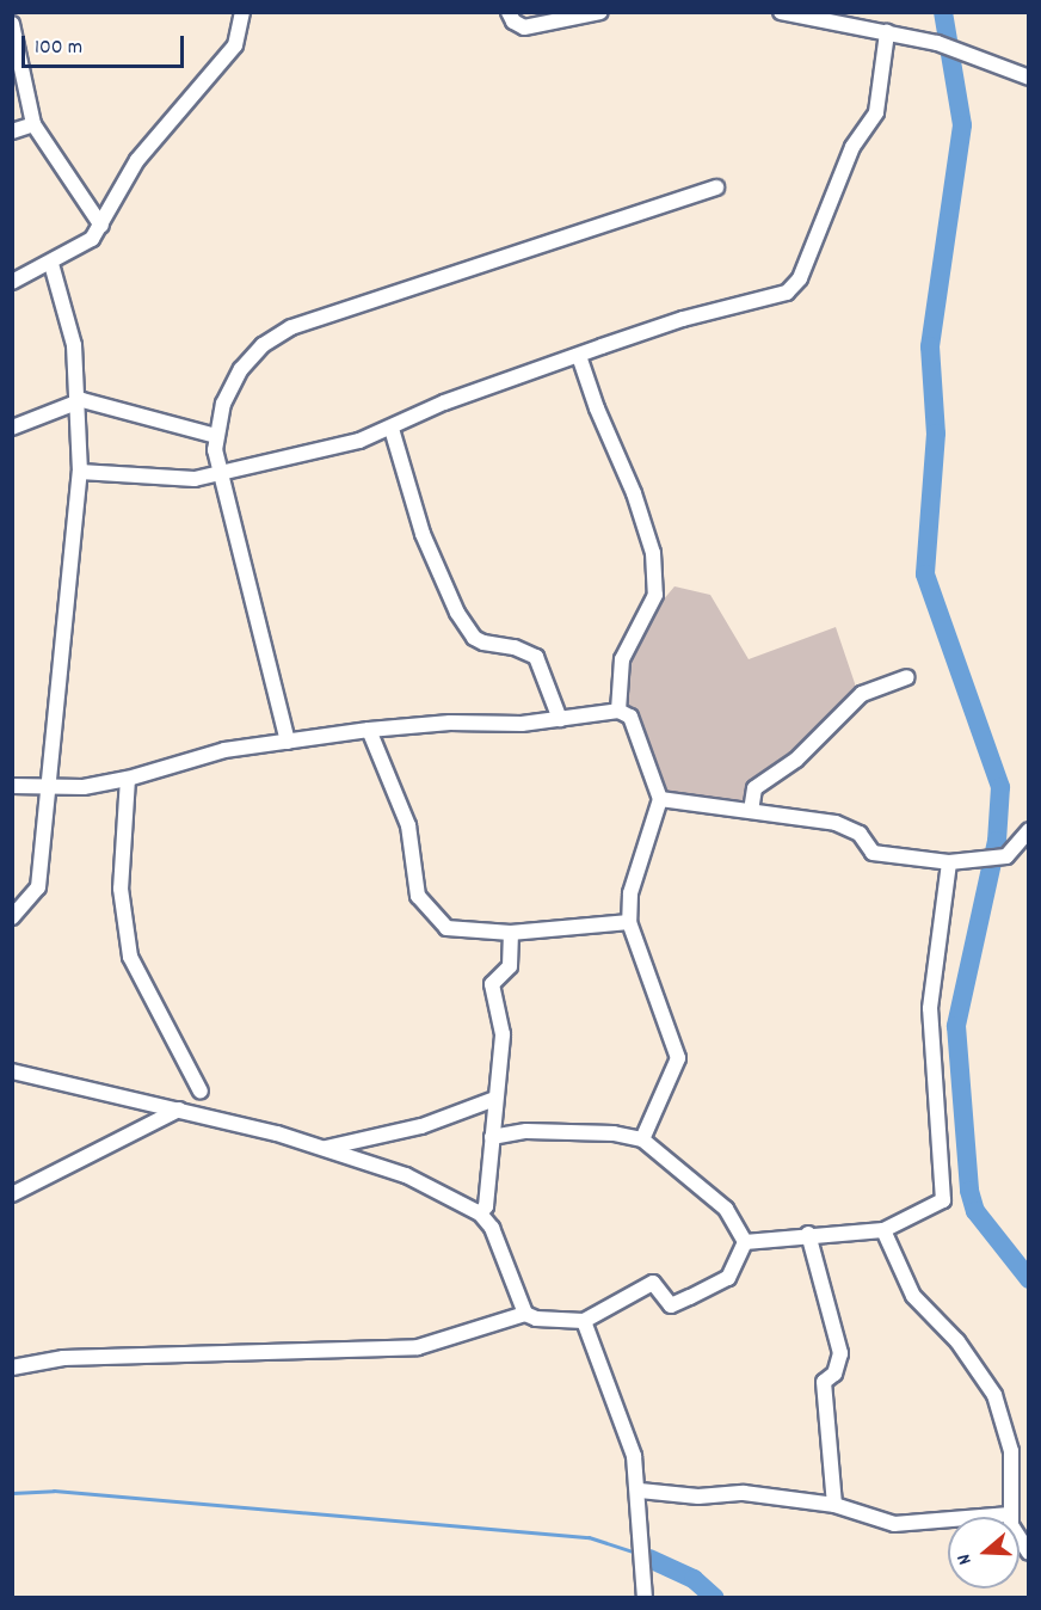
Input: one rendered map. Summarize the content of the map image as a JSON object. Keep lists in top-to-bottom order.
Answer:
{
  "scale_bar": "100 m",
  "north": "left"
}
